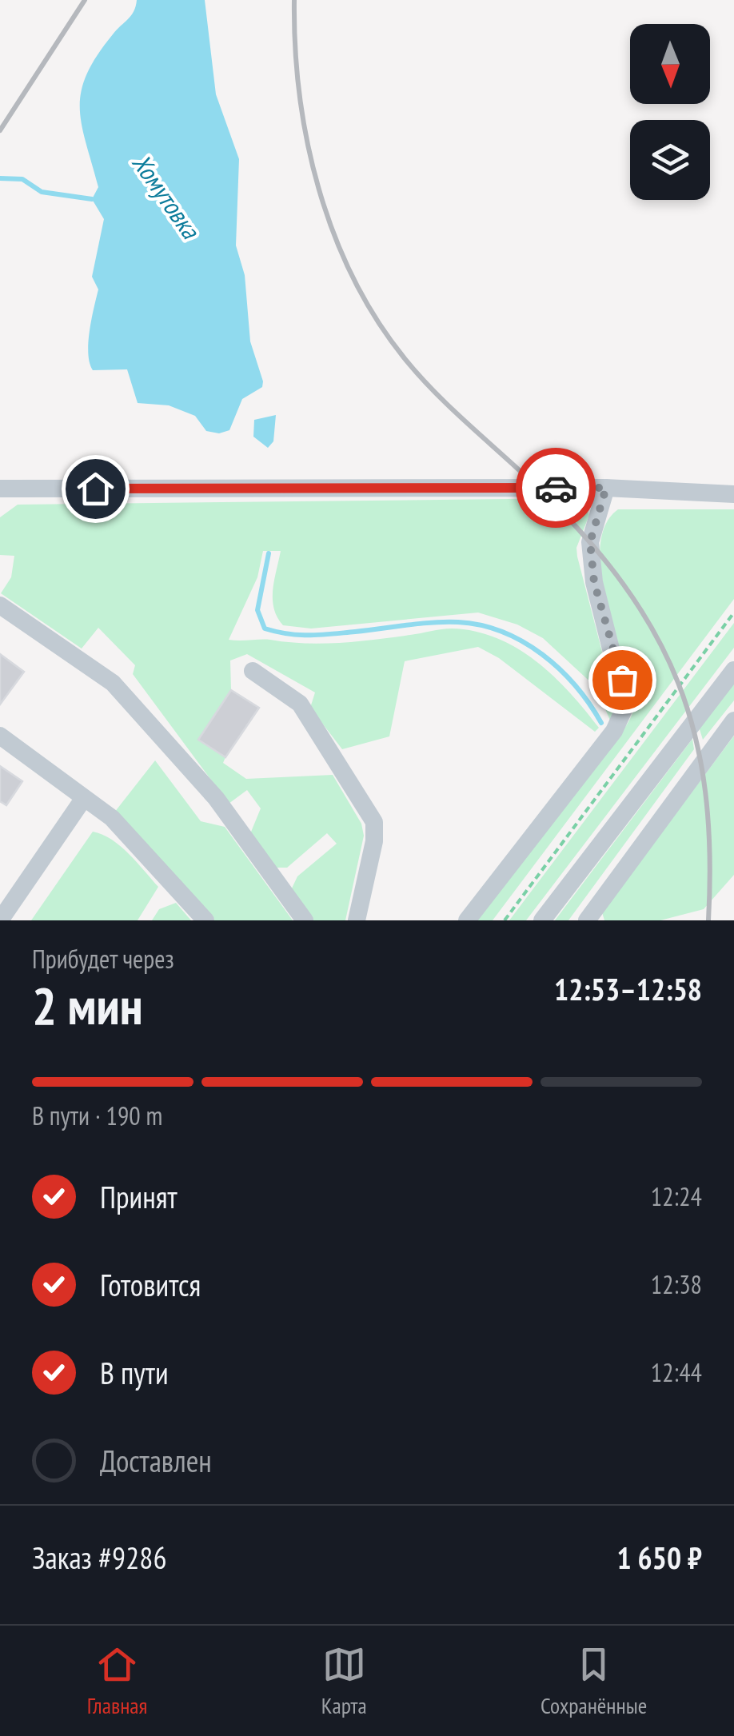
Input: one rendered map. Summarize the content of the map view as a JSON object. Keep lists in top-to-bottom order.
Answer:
{
  "water": ["Хомутовка"],
  "north": "bottom",
  "page": {
    "heading": ["2 мин", "Прибудет через", "12:53–12:58"],
    "panel": ["Заказ #9286", "1 650 ₽"],
    "bar": "В пути · 190 m",
    "list": [
      ["Принят", "12:24"],
      ["Готовится", "12:38"],
      ["В пути", "12:44"],
      "Доставлен"
    ],
    "tabs": ["Главная", "Карта", "Сохранённые"]
  }
}
